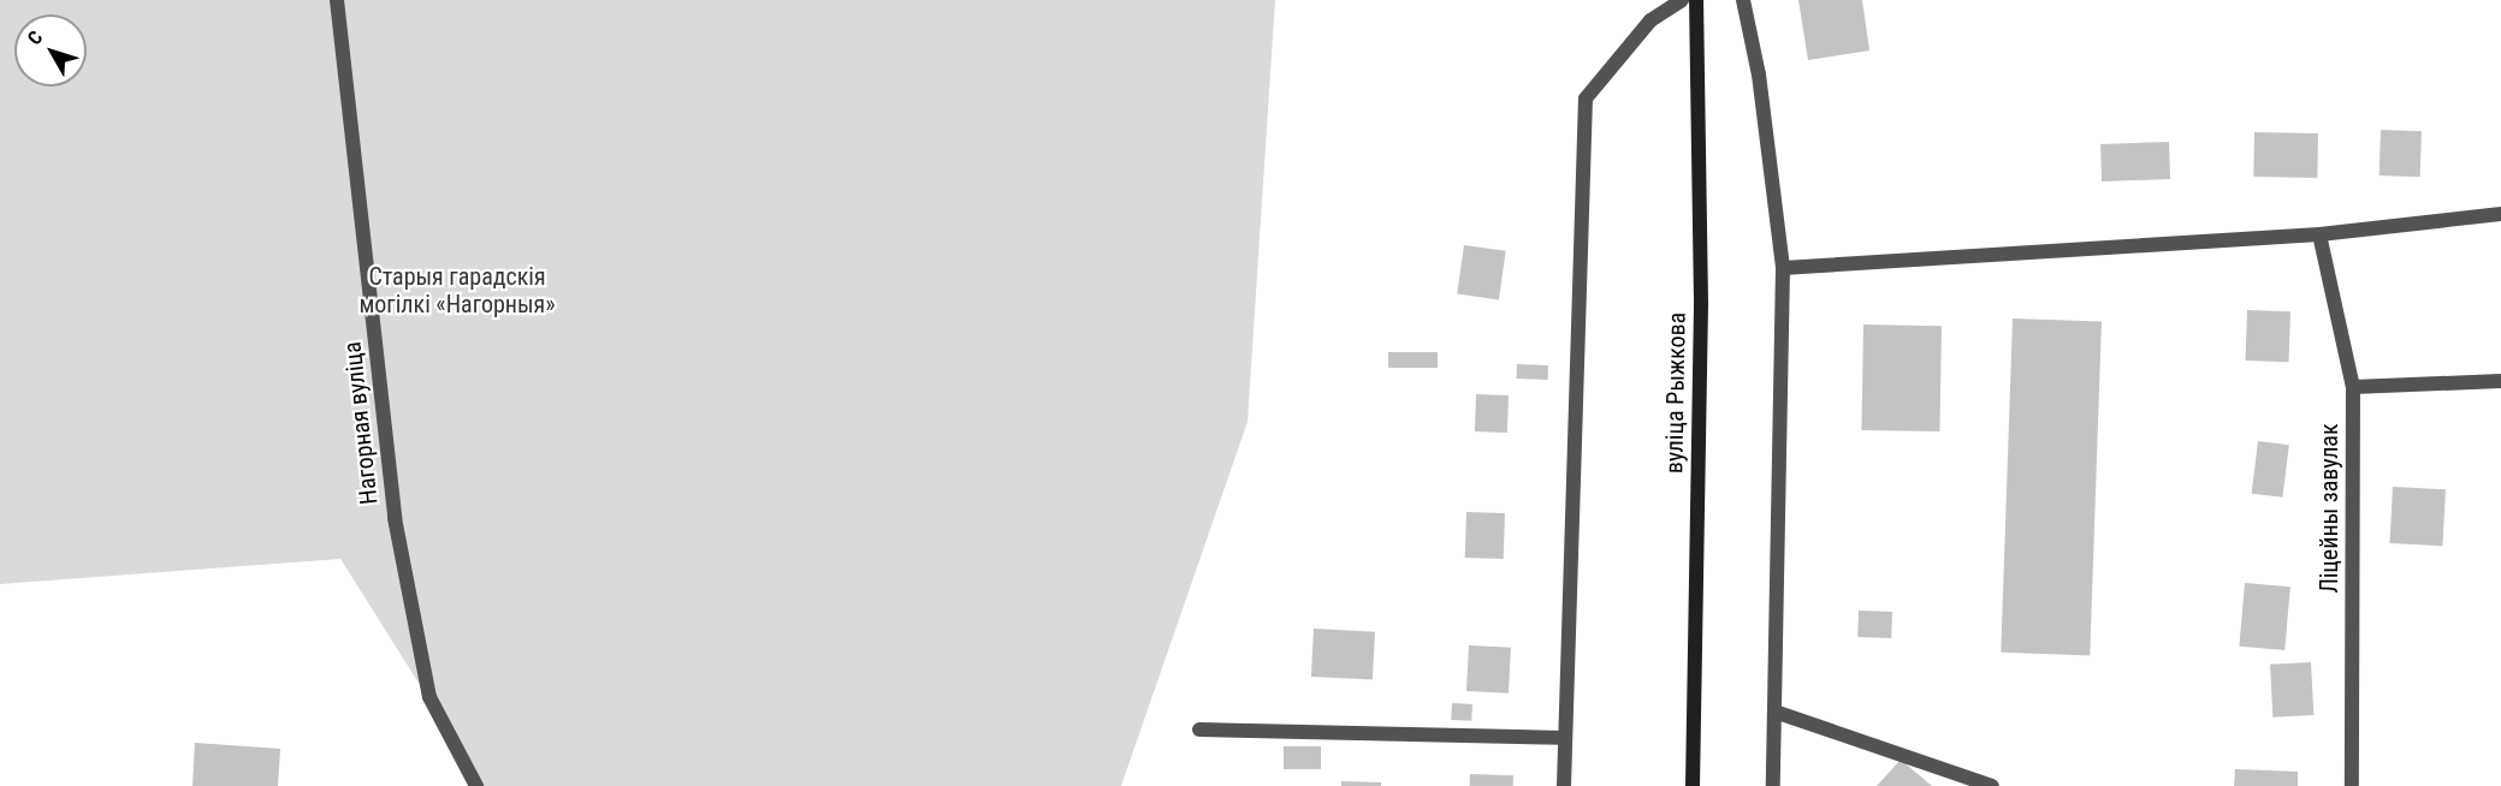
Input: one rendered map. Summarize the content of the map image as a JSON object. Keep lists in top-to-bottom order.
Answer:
{
  "streets": {
    "main road": ["вуліца Рыжкова"],
    "street": ["Нагорная вуліца", "Ліцейны завулак"]
  },
  "parks": ["Старыя гарадскія могілкі «Нагорныя»"],
  "north": "top left"
}
